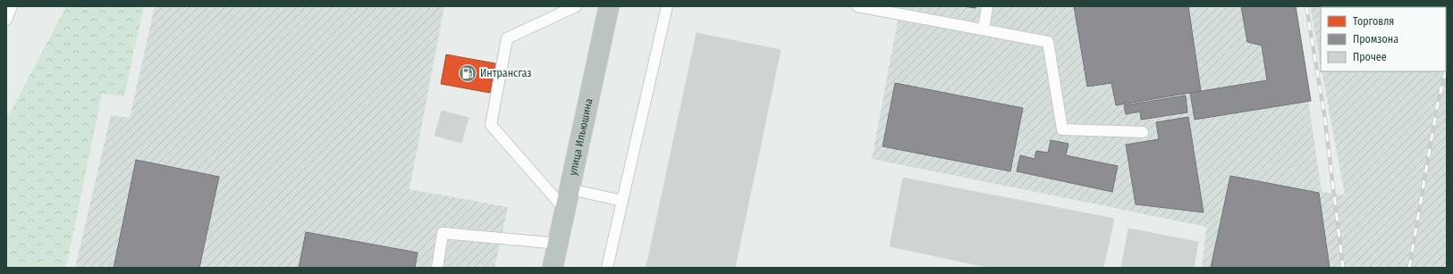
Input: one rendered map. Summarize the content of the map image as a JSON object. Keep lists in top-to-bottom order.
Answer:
{
  "streets": {
    "highway": ["улица Ильюшина"]
  },
  "places": {
    "fuel station": ["Интрансгаз"]
  },
  "legend": ["Торговля", "Промзона", "Прочее"]
}
